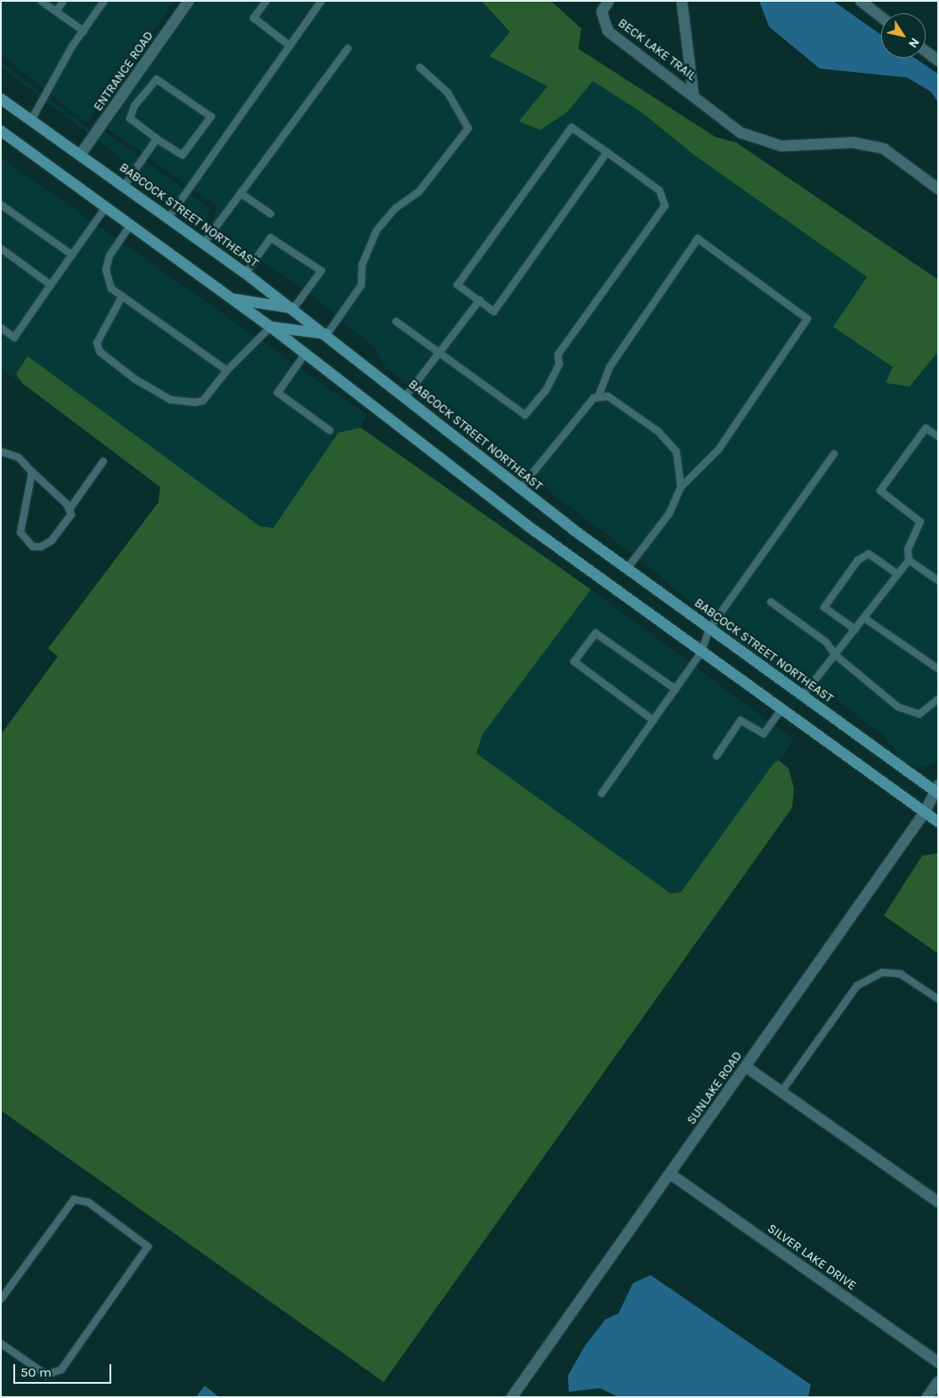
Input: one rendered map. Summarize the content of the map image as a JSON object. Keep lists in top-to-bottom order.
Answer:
{
  "streets": {
    "main road": ["BABCOCK STREET NORTHEAST"],
    "street": [
      "BECK LAKE TRAIL",
      "ENTRANCE ROAD",
      "SUNLAKE ROAD",
      "SILVER LAKE DRIVE"
    ]
  },
  "crossings": [
    ["ENTRANCE ROAD", "BABCOCK STREET NORTHEAST"],
    ["BABCOCK STREET NORTHEAST", "SUNLAKE ROAD"],
    ["SUNLAKE ROAD", "SILVER LAKE DRIVE"]
  ],
  "scale_bar": "50 m",
  "north": "bottom right"
}
